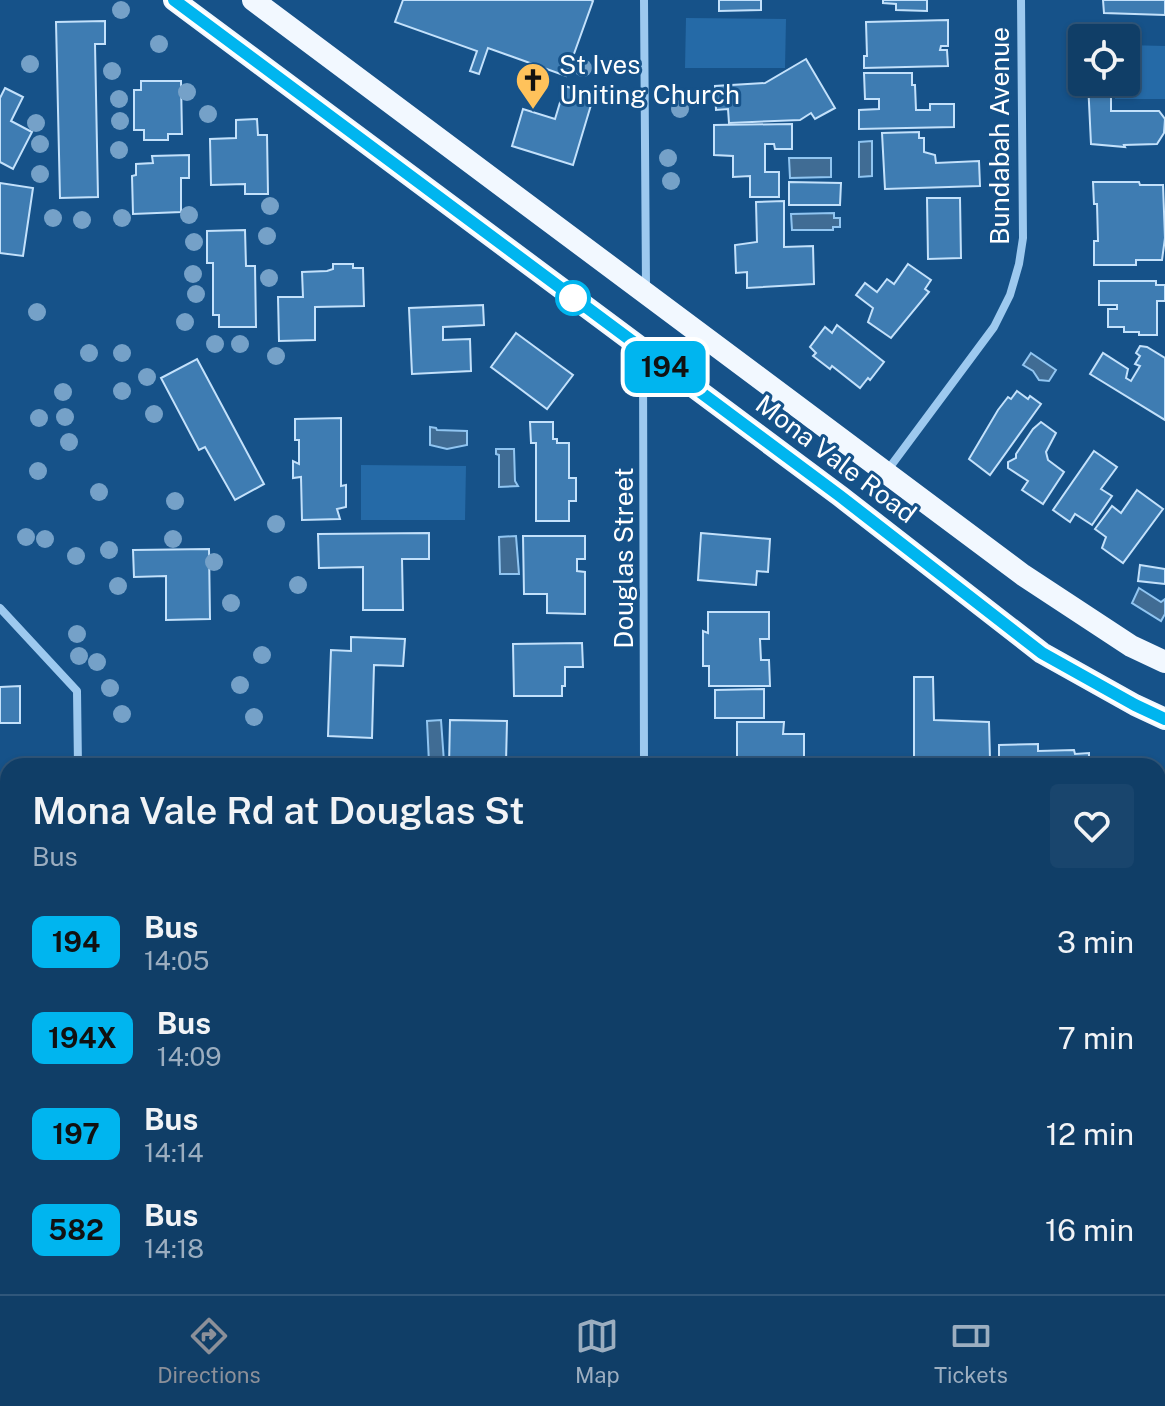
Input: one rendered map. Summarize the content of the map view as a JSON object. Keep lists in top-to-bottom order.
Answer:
{
  "streets": {
    "highway": ["Mona Vale Road"],
    "street": ["Bundabah Avenue", "Douglas Street"]
  },
  "crossings": [
    ["Bundabah Avenue", "Mona Vale Road"],
    ["Mona Vale Road", "Douglas Street"]
  ],
  "places": {
    "church": ["St Ives Uniting Church"]
  },
  "lines": ["bus line 194"],
  "page": {
    "on_map": "194",
    "heading": ["Mona Vale Rd at Douglas St", "Bus"],
    "list": [
      {
        "mark": "194",
        "name": "Bus",
        "note": "14:05",
        "value": "3 min"
      },
      {
        "mark": "194X",
        "name": "Bus",
        "note": "14:09",
        "value": "7 min"
      },
      {
        "mark": "197",
        "name": "Bus",
        "note": "14:14",
        "value": "12 min"
      },
      {
        "mark": "582",
        "name": "Bus",
        "note": "14:18",
        "value": "16 min"
      }
    ],
    "tabs": ["Directions", "Map", "Tickets"]
  }
}
